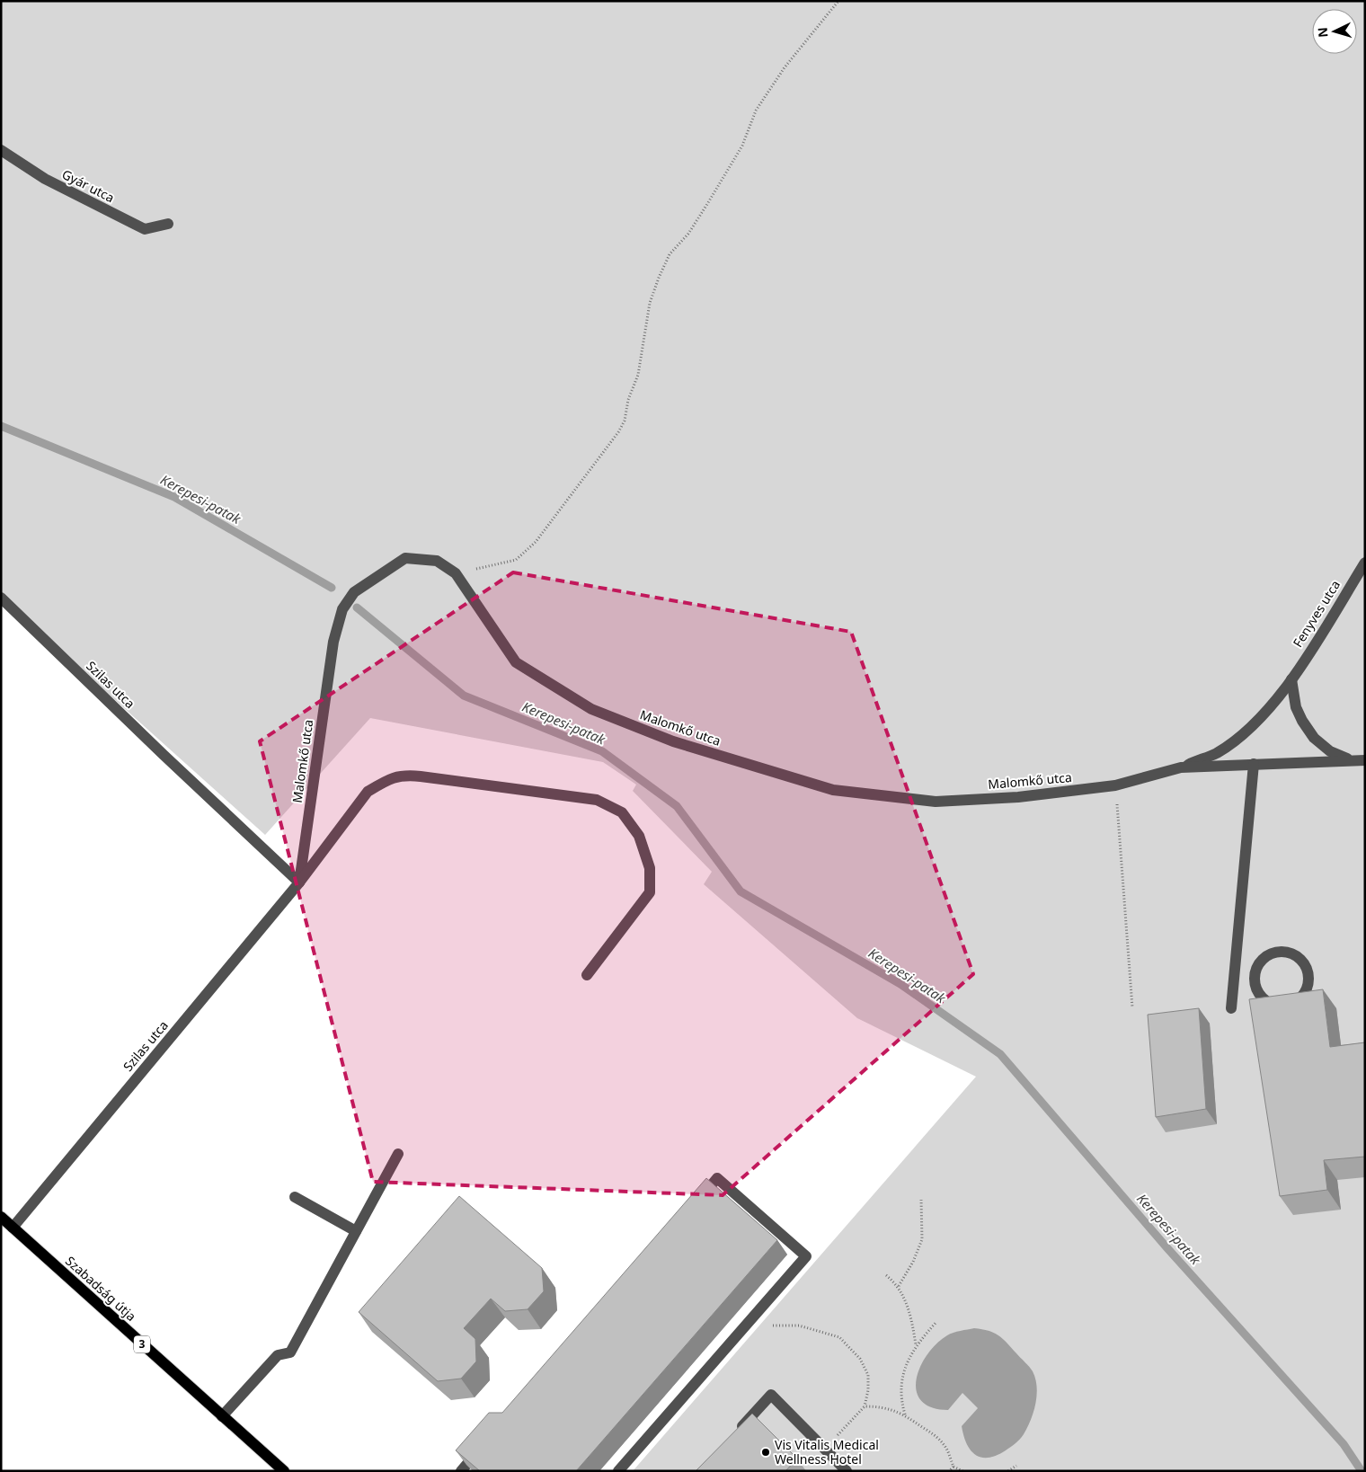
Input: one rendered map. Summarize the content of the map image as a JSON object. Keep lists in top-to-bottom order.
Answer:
{
  "streets": {
    "main road": ["Szabadság útja", "3"],
    "street": [
      "Gyár utca",
      "Fenyves utca",
      "Szilas utca",
      "Malomkő utca"
    ]
  },
  "crossings": [
    ["Fenyves utca", "Malomkő utca"],
    ["Szilas utca", "Malomkő utca"],
    ["Szilas utca", "Szabadság útja"]
  ],
  "water": ["Kerepesi-patak"],
  "places": ["Vis Vitalis Medical Wellness Hotel"],
  "north": "left"
}
